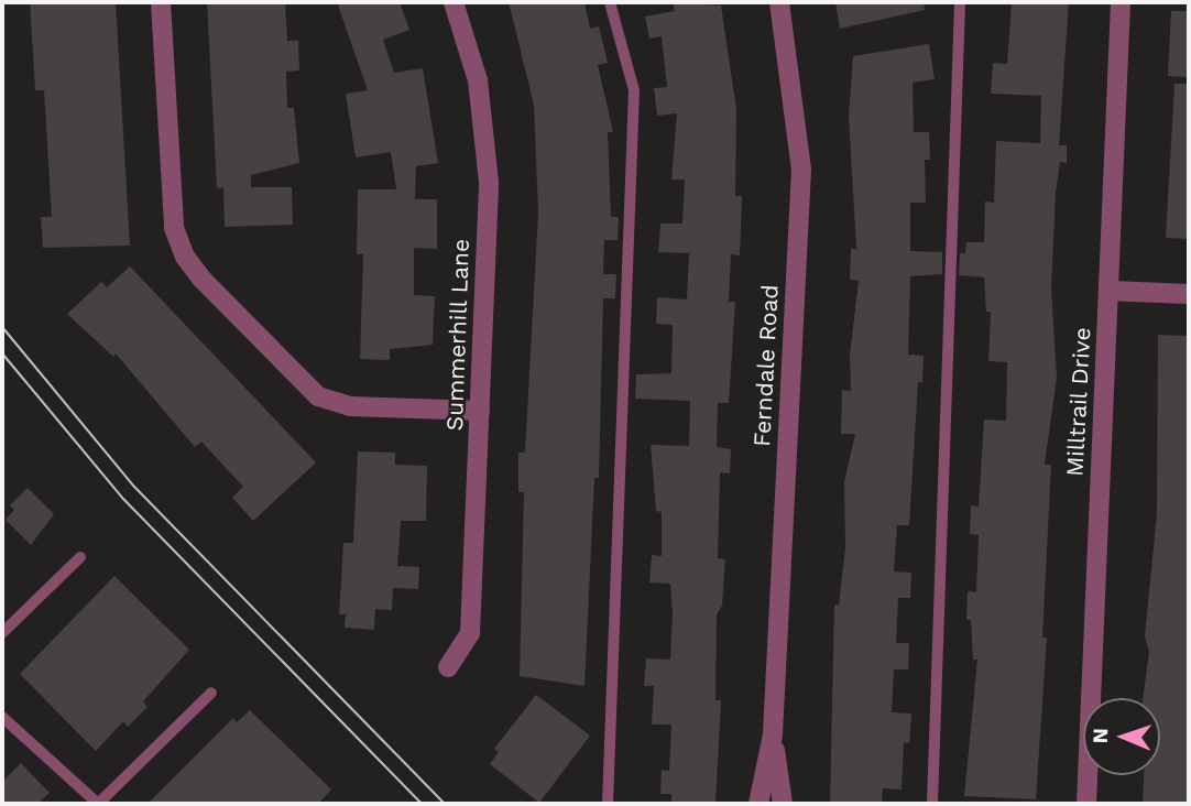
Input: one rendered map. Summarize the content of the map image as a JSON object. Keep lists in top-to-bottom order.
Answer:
{
  "streets": {
    "street": ["Summerhill Lane", "Ferndale Road", "Milltrail Drive"]
  },
  "north": "left"
}
